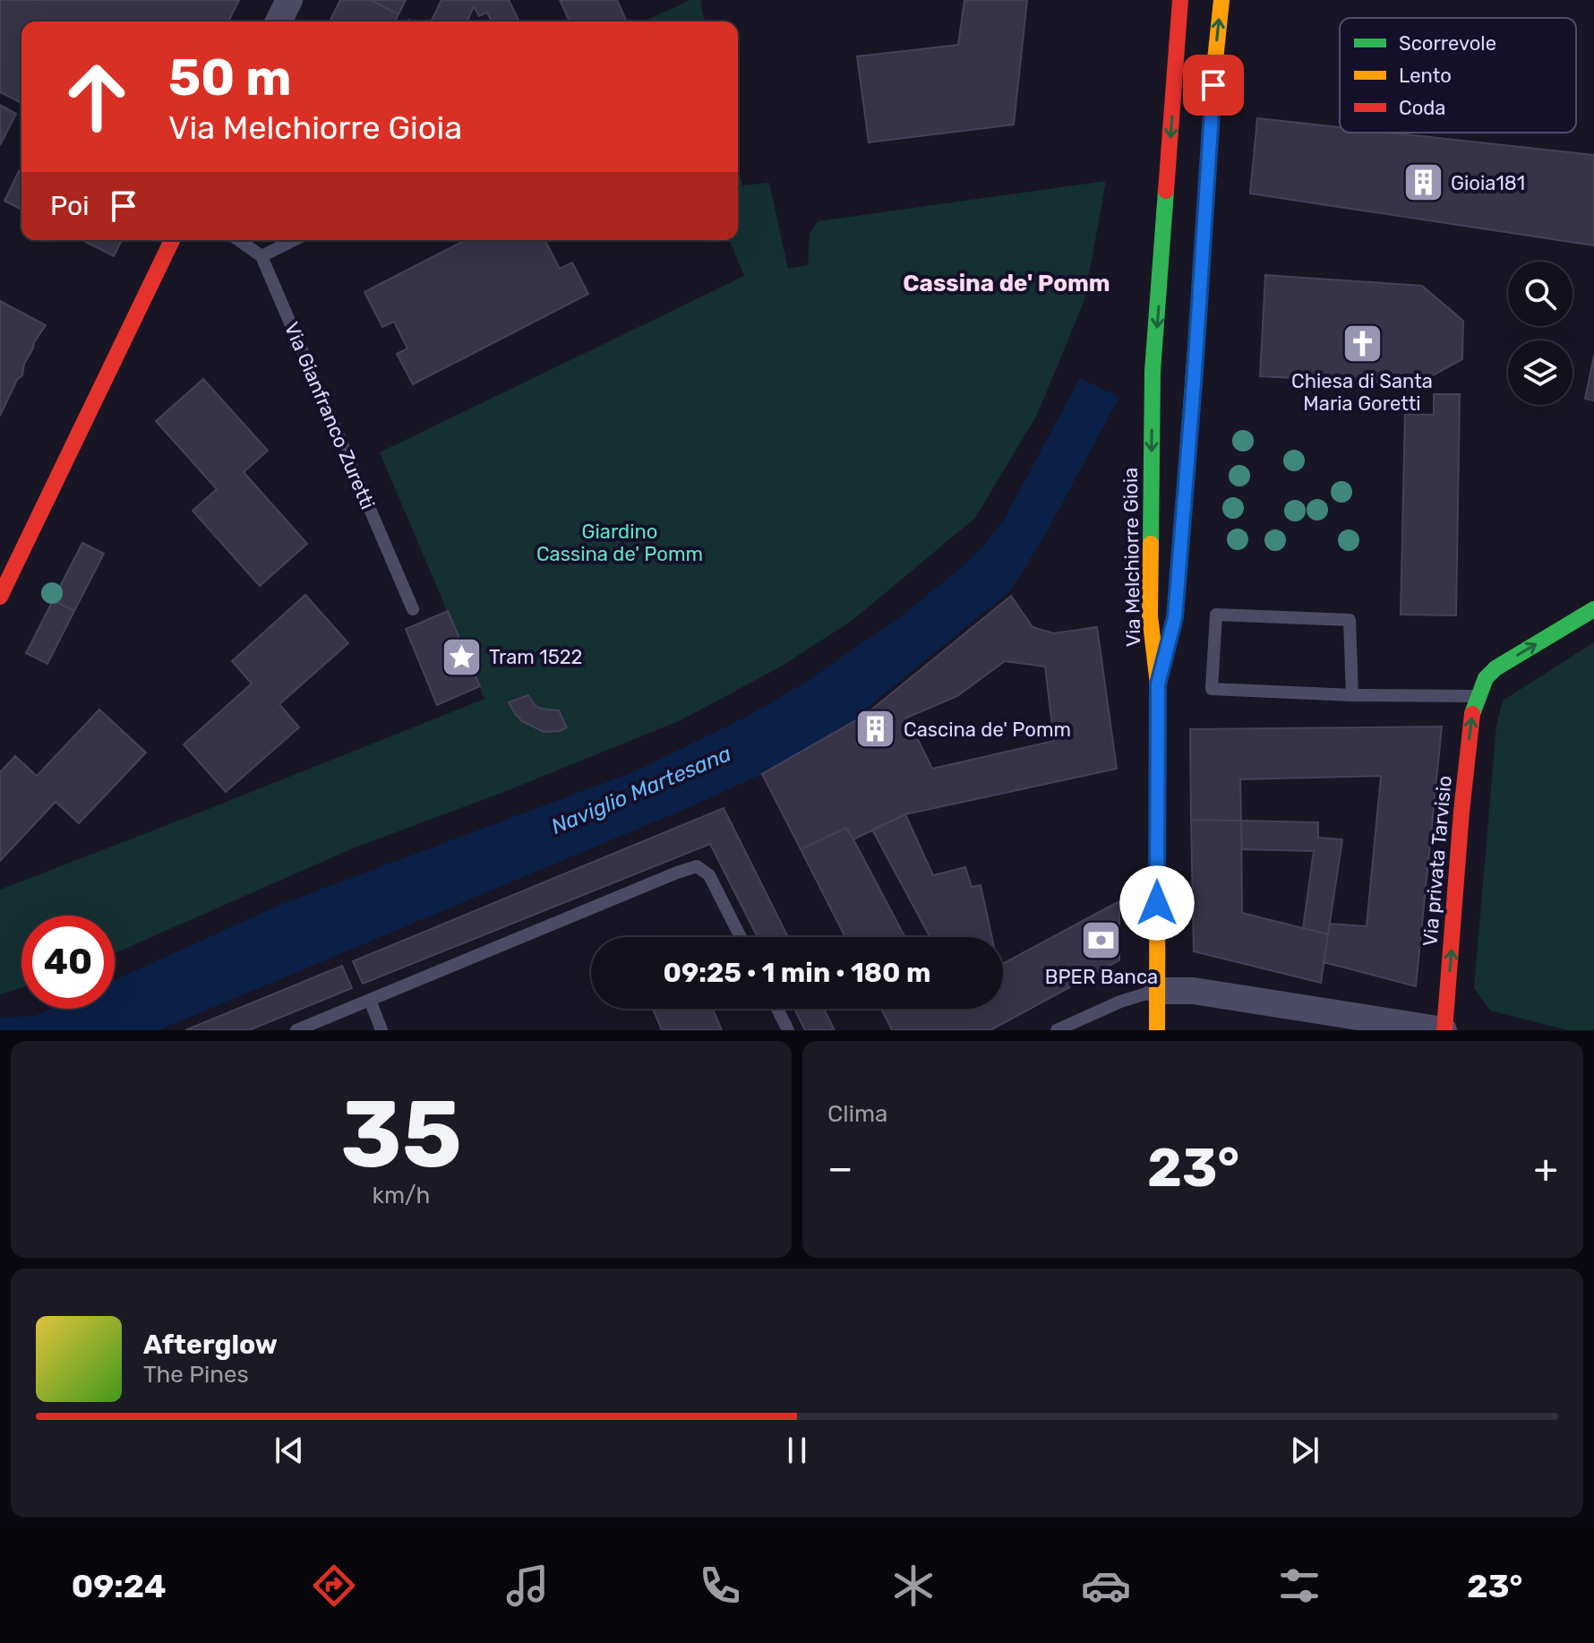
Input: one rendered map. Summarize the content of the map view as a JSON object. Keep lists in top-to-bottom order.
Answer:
{
  "streets": {
    "street": ["Via Melchiorre Gioia", "Via privata Tarvisio"],
    "lane": ["Via Gianfranco Zuretti"]
  },
  "one_way": ["Via privata Tarvisio"],
  "districts": ["Cassina de' Pomm"],
  "water": ["Naviglio Martesana"],
  "parks": ["Giardino Cassina de' Pomm"],
  "places": {
    "building": ["Gioia181", "Cascina de' Pomm"],
    "church": ["Chiesa di Santa Maria Goretti"],
    "place": ["Tram 1522"],
    "bank": ["BPER Banca"]
  },
  "legend": ["Scorrevole", "Lento", "Coda"],
  "page": {
    "turn": ["50 m", "Via Melchiorre Gioia"],
    "then": "Poi",
    "limit": "40",
    "trip": "09:25 · 1 min · 180 m",
    "tile": [
      ["35", "km/h"],
      "Clima"
    ],
    "heat": ["−", "23°", "+"],
    "song": ["Afterglow", "The Pines"],
    "tabs": ["09:24", "23°"]
  }
}
